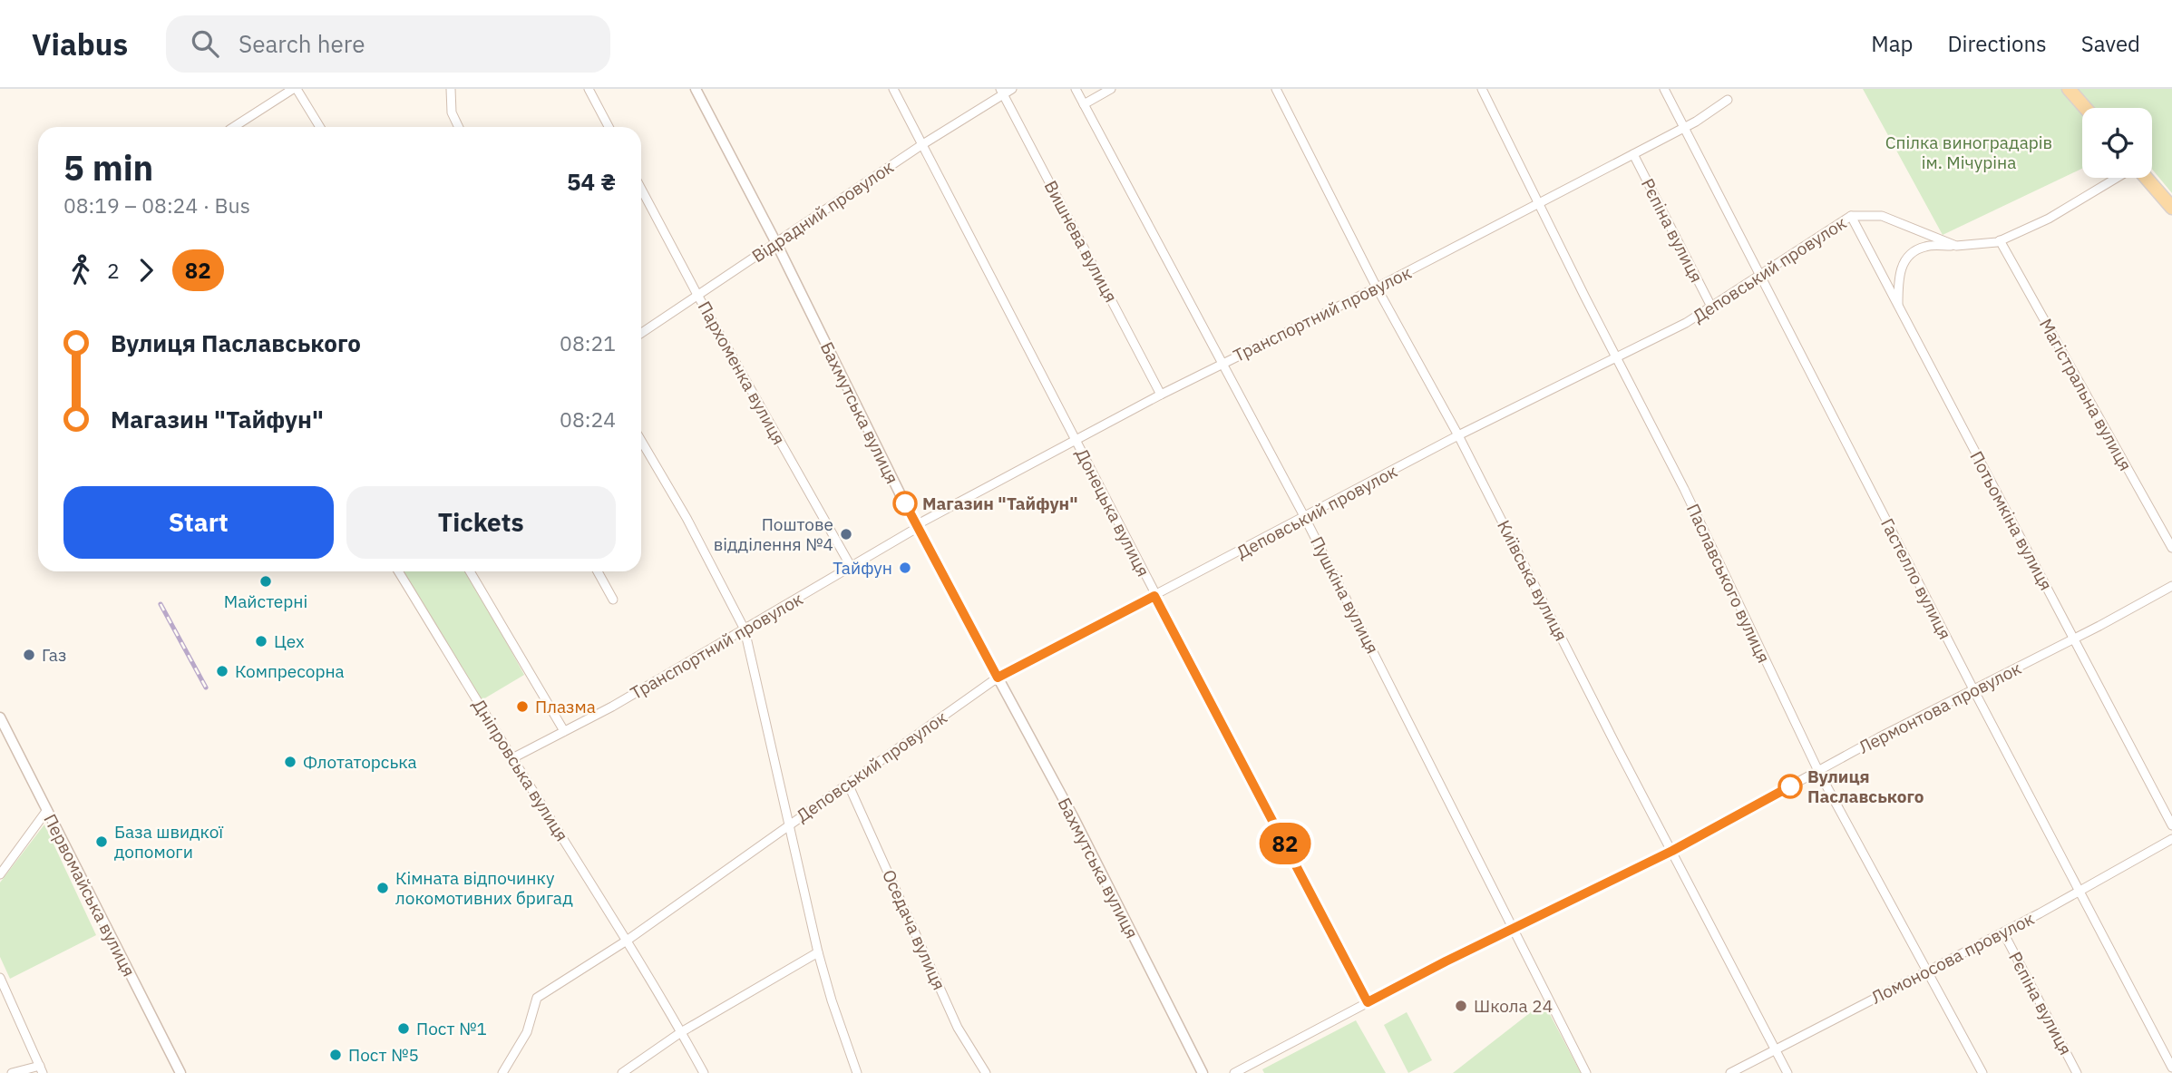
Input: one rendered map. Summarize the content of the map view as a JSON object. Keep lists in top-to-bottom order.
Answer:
{
  "streets": {
    "street": [
      "Відрадний провулок",
      "Рєпіна вулиця",
      "Вишнева вулиця",
      "Деповський провулок",
      "Транспортний провулок",
      "Пархоменка вулиця",
      "Магістральна вулиця",
      "Бахмутська вулиця",
      "Донецька вулиця",
      "Потьомкіна вулиця",
      "Гастелло вулиця",
      "Київська вулиця",
      "Паславського вулиця",
      "Пушкіна вулиця",
      "Лермонтова провулок",
      "Дніпровська вулиця",
      "Первомайська вулиця",
      "Оседача вулиця",
      "Ломоносова провулок"
    ]
  },
  "crossings": [
    ["Відрадний провулок", "Вишнева вулиця"],
    ["Відрадний провулок", "Пархоменка вулиця"],
    ["Відрадний провулок", "Бахмутська вулиця"],
    ["Відрадний провулок", "Донецька вулиця"],
    ["Рєпіна вулиця", "Деповський провулок"],
    ["Рєпіна вулиця", "Транспортний провулок"],
    ["Рєпіна вулиця", "Ломоносова провулок"],
    ["Вишнева вулиця", "Транспортний провулок"],
    ["Деповський провулок", "Магістральна вулиця"],
    ["Деповський провулок", "Бахмутська вулиця"],
    ["Деповський провулок", "Донецька вулиця"],
    ["Деповський провулок", "Потьомкіна вулиця"],
    ["Деповський провулок", "Гастелло вулиця"],
    ["Деповський провулок", "Київська вулиця"],
    ["Деповський провулок", "Паславського вулиця"],
    ["Деповський провулок", "Пушкіна вулиця"],
    ["Деповський провулок", "Дніпровська вулиця"],
    ["Деповський провулок", "Оседача вулиця"],
    ["Транспортний провулок", "Пархоменка вулиця"],
    ["Транспортний провулок", "Бахмутська вулиця"],
    ["Транспортний провулок", "Донецька вулиця"],
    ["Транспортний провулок", "Гастелло вулиця"],
    ["Транспортний провулок", "Київська вулиця"],
    ["Транспортний провулок", "Паславського вулиця"],
    ["Транспортний провулок", "Пушкіна вулиця"],
    ["Транспортний провулок", "Дніпровська вулиця"],
    ["Донецька вулиця", "Лермонтова провулок"],
    ["Потьомкіна вулиця", "Лермонтова провулок"],
    ["Гастелло вулиця", "Лермонтова провулок"],
    ["Гастелло вулиця", "Ломоносова провулок"],
    ["Київська вулиця", "Лермонтова провулок"],
    ["Київська вулиця", "Ломоносова провулок"],
    ["Паславського вулиця", "Лермонтова провулок"],
    ["Паславського вулиця", "Ломоносова провулок"],
    ["Пушкіна вулиця", "Лермонтова провулок"]
  ],
  "parks": ["Спілка виноградарів ім. Мічуріна"],
  "places": [
    "Магазин \"Тайфун\"",
    "Поштове відділення №4",
    "Тайфун",
    "Майстерні",
    "Цех",
    "Газ",
    "Компресорна",
    "Плазма",
    "Флотаторська",
    "Вулиця Паславського",
    "База швидкої допомоги",
    "Кімната відпочинку локомотивних бригад",
    "Школа 24",
    "Пост №1",
    "Пост №5"
  ],
  "lines": ["bus line 82"],
  "page": {
    "header": "Viabus",
    "search": "Search here",
    "nav": ["Map", "Directions", "Saved"],
    "on_map": "82",
    "heading": ["5 min", "08:19 – 08:24 · Bus", "54 ₴"],
    "legs": ["2", "82"],
    "list": [
      {
        "name": "Вулиця Паславського",
        "value": "08:21"
      },
      {
        "name": "Магазин \"Тайфун\"",
        "value": "08:24"
      }
    ],
    "buttons": ["Start", "Tickets"]
  }
}
